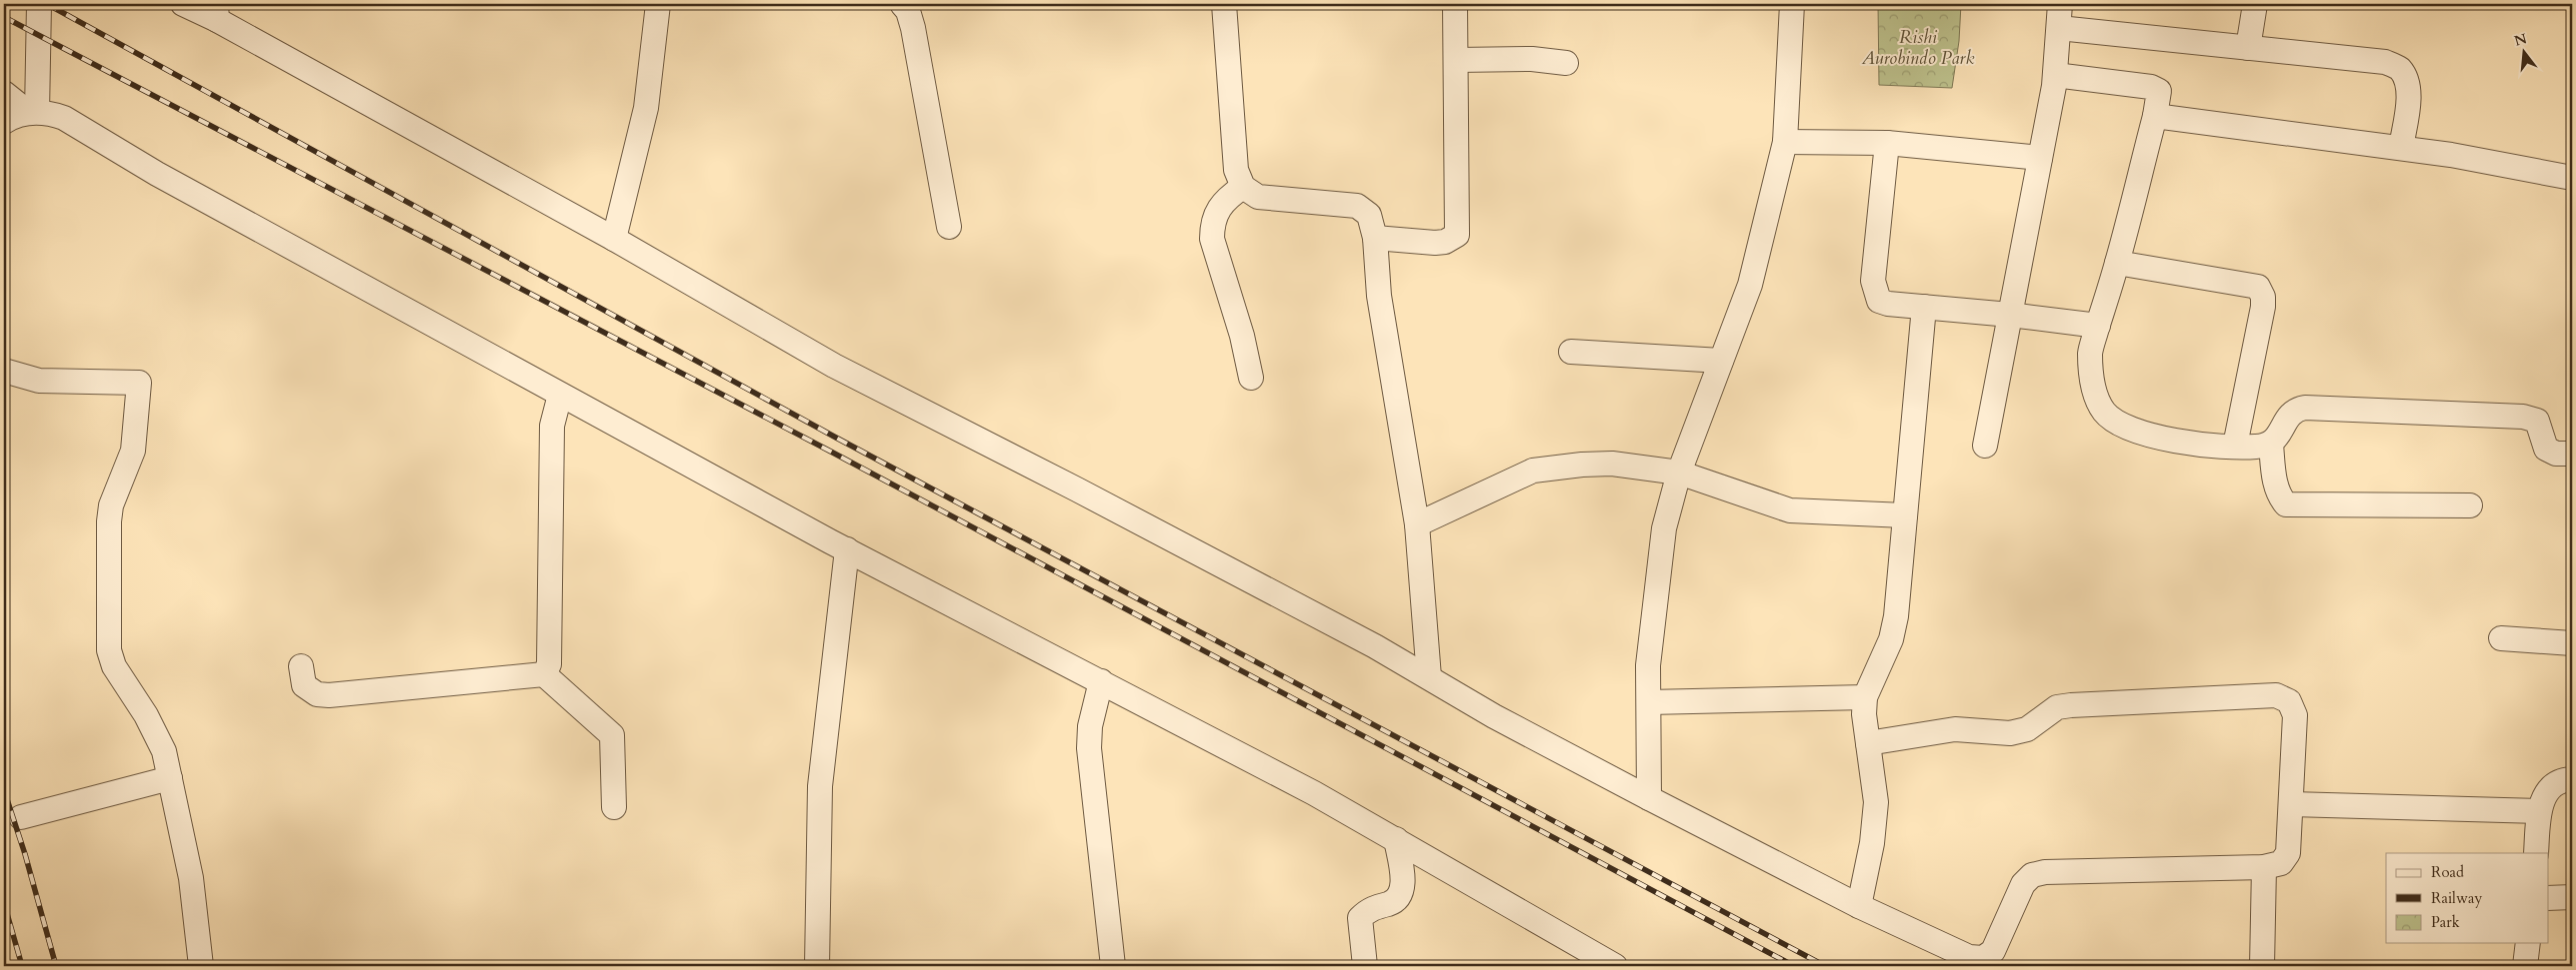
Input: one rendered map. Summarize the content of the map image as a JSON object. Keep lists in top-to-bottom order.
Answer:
{
  "parks": ["Rishi Aurobindo Park"],
  "legend": ["Road", "Railway", "Park"],
  "north": "top"
}
